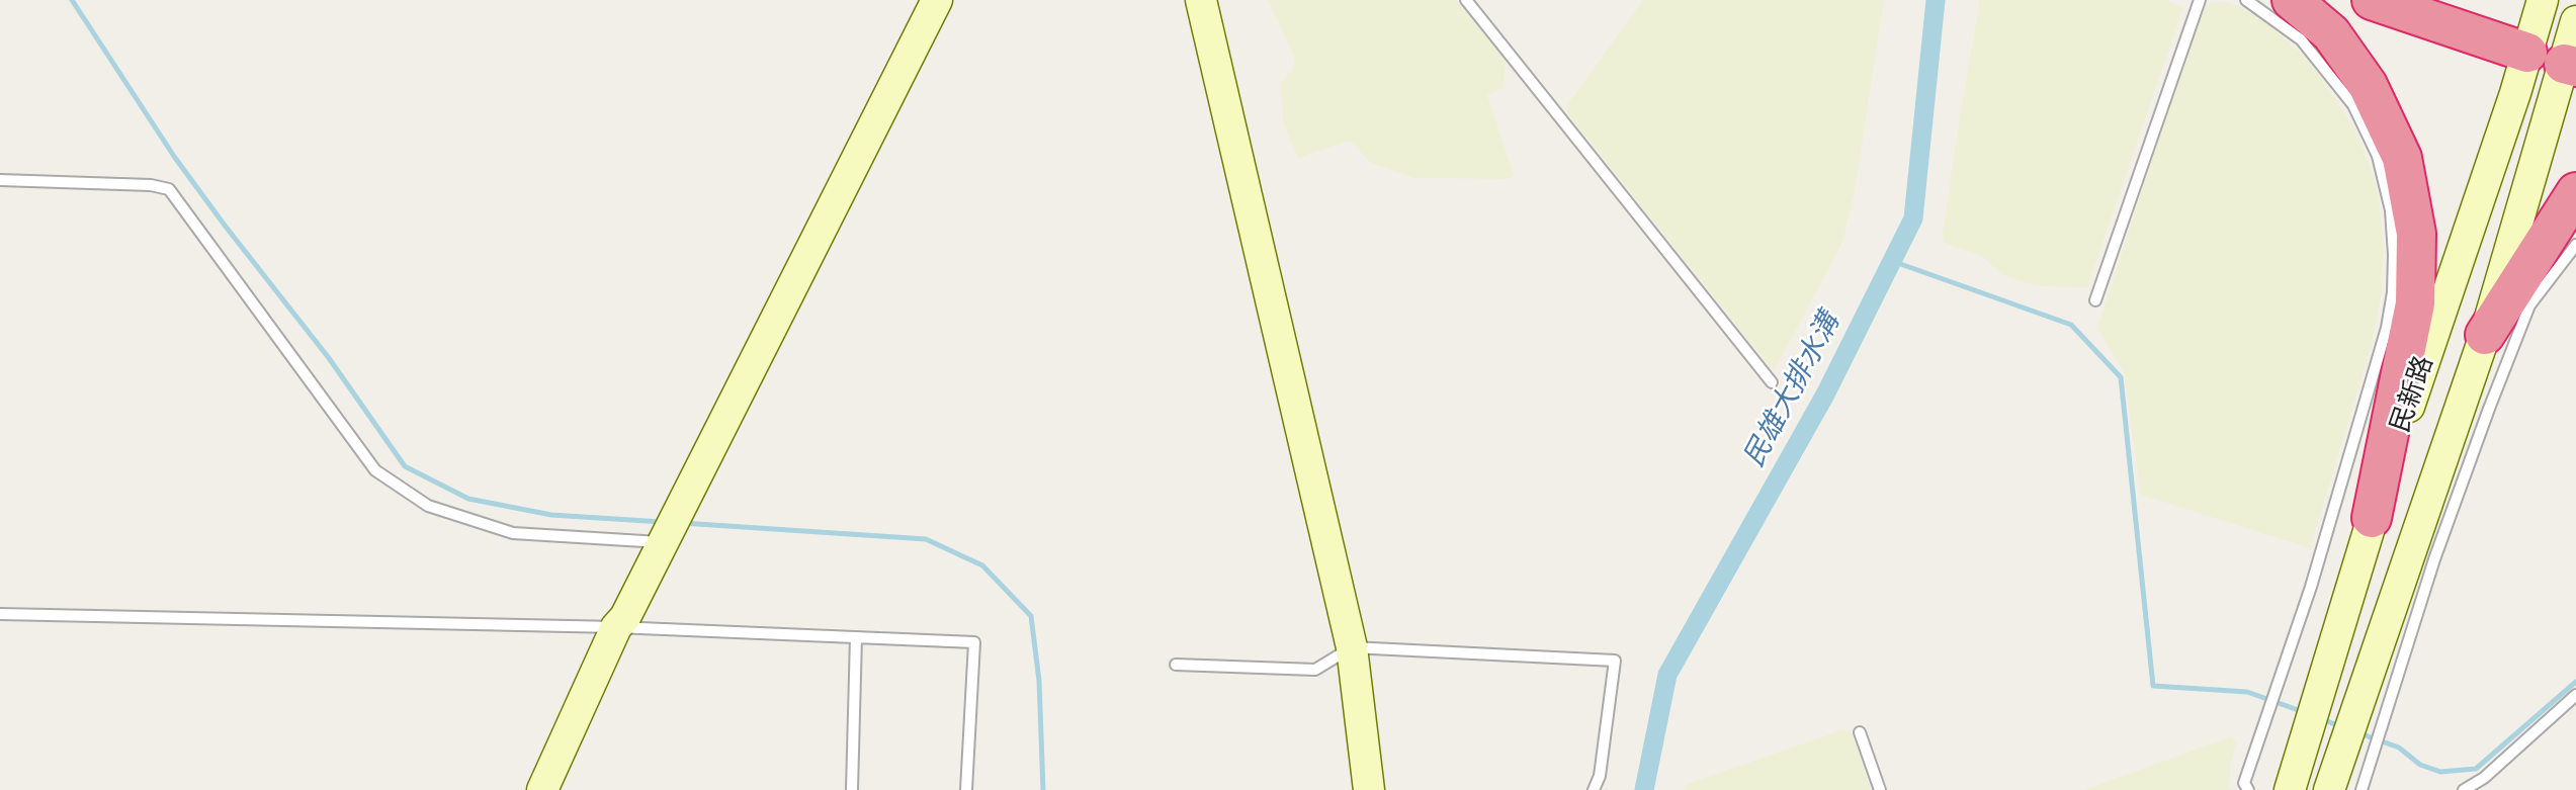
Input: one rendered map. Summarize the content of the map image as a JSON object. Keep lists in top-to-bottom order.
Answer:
{
  "streets": {
    "main road": ["民新路"]
  },
  "water": ["民雄大排水溝"]
}
